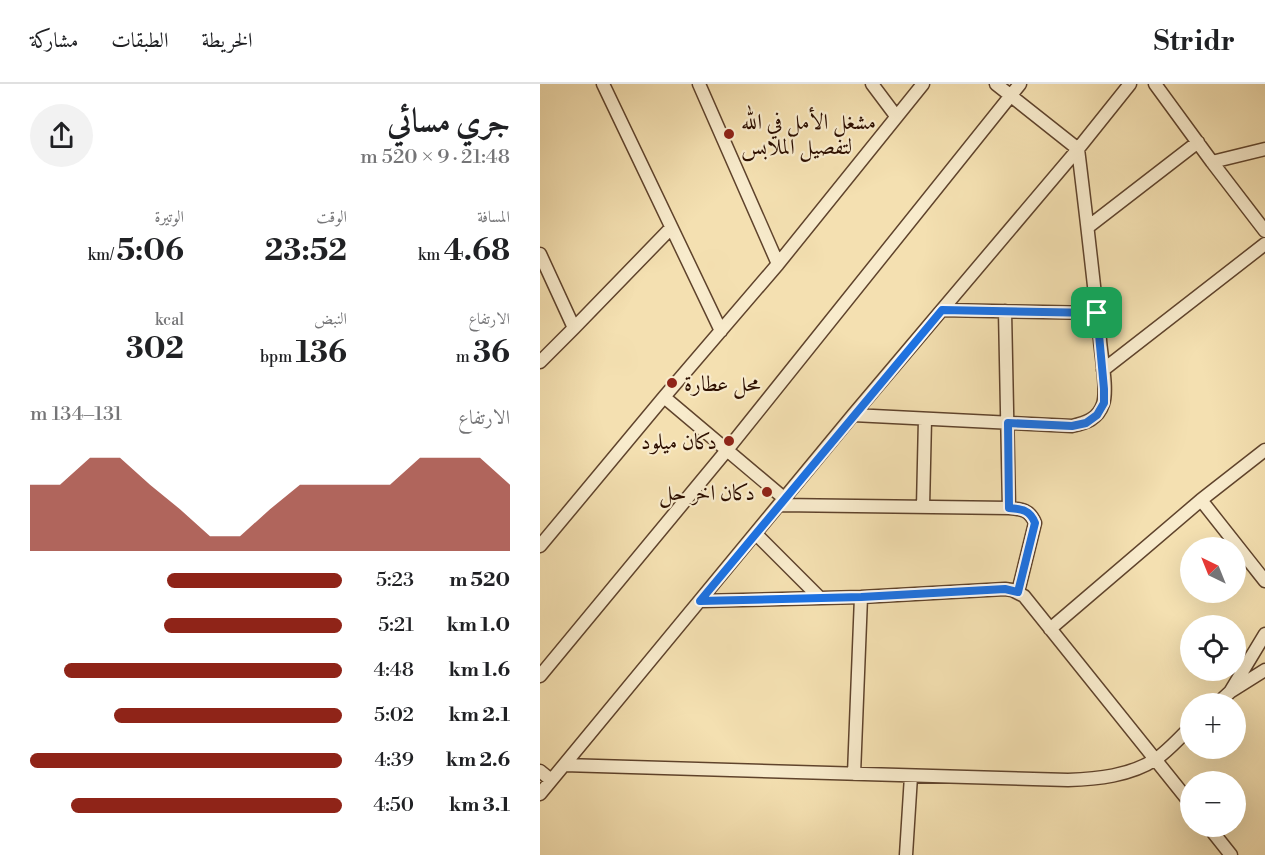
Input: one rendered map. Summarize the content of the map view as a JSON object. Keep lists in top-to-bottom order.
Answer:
{
  "places": [
    "مشغل الأمل في الله لتفصيل الملابس",
    "محل عطارة",
    "دكان ميلود",
    "دكان اخر حل"
  ],
  "north": "top left",
  "page": {
    "header": "Stridr",
    "nav": ["الخريطة", "الطبقات", "مشاركة"],
    "heading": ["جري مسائي", "21:48 · 9 × 520 m"],
    "stats": [
      ["المسافة", "4.68 km"],
      ["الوقت", "23:52"],
      ["الوتيرة", "5:06 /km"],
      ["الارتفاع", "36 m"],
      ["النبض", "136 bpm"],
      ["kcal", "302"]
    ],
    "chart": ["الارتفاع", "131–134 m"],
    "map_buttons": ["+", "−"],
    "list": [
      {
        "name": "520 m",
        "note": "5:23"
      },
      {
        "name": "1.0 km",
        "note": "5:21"
      },
      {
        "name": "1.6 km",
        "note": "4:48"
      },
      {
        "name": "2.1 km",
        "note": "5:02"
      },
      {
        "name": "2.6 km",
        "note": "4:39"
      },
      {
        "name": "3.1 km",
        "note": "4:50"
      }
    ]
  }
}
